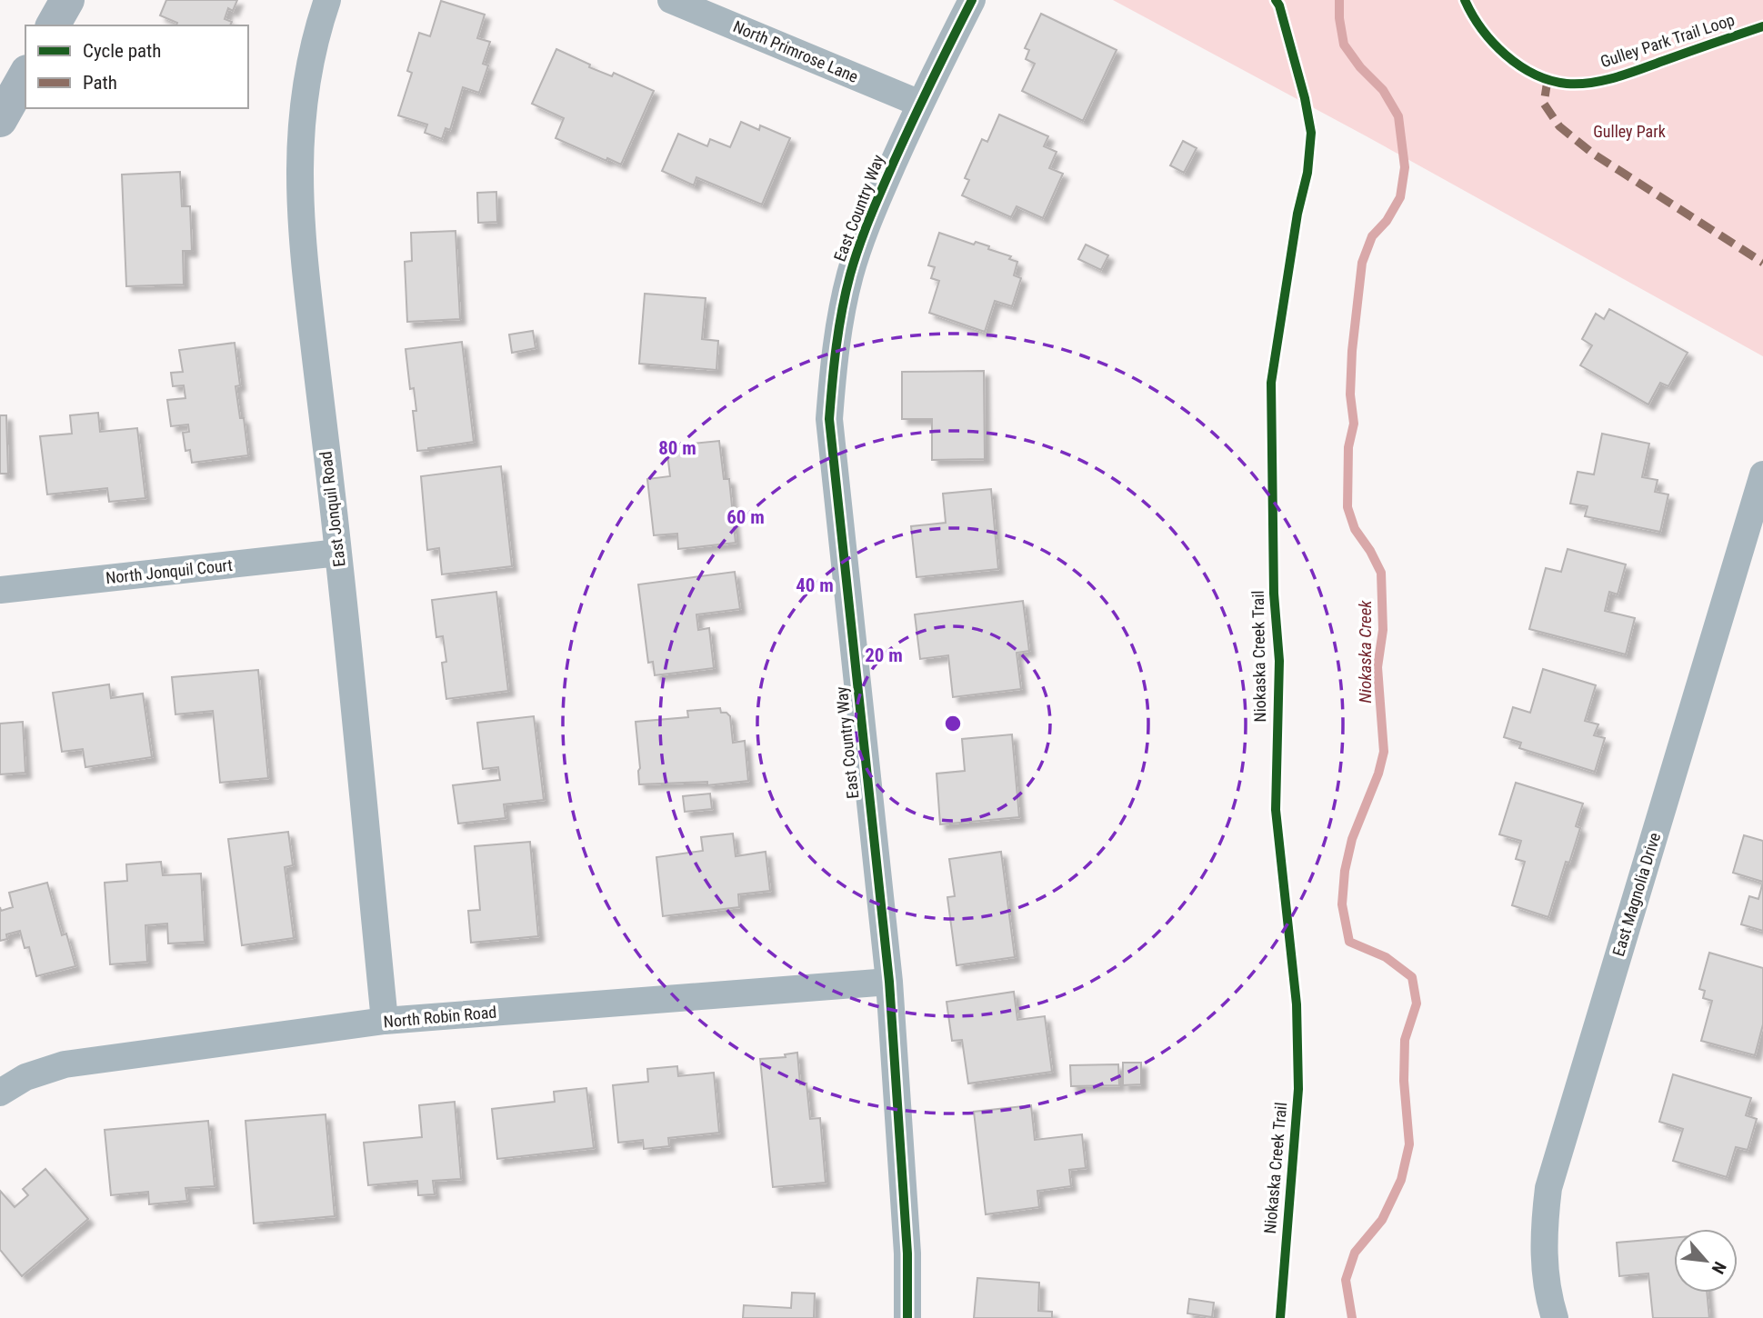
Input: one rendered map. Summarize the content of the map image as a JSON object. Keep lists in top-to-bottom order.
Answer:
{
  "streets": {
    "street": [
      "North Primrose Lane",
      "East Country Way",
      "East Jonquil Road",
      "North Jonquil Court",
      "East Magnolia Drive",
      "North Robin Road"
    ],
    "cycle path": ["Gulley Park Trail Loop", "Niokaska Creek Trail"]
  },
  "crossings": [
    ["North Primrose Lane", "East Country Way"],
    ["East Country Way", "North Robin Road"],
    ["East Jonquil Road", "North Jonquil Court"],
    ["East Jonquil Road", "North Robin Road"]
  ],
  "water": ["Niokaska Creek"],
  "parks": ["Gulley Park"],
  "legend": ["Cycle path", "Path"],
  "north": "bottom right",
  "rings": [
    "80 m",
    "60 m",
    "40 m",
    "20 m"
  ]
}
